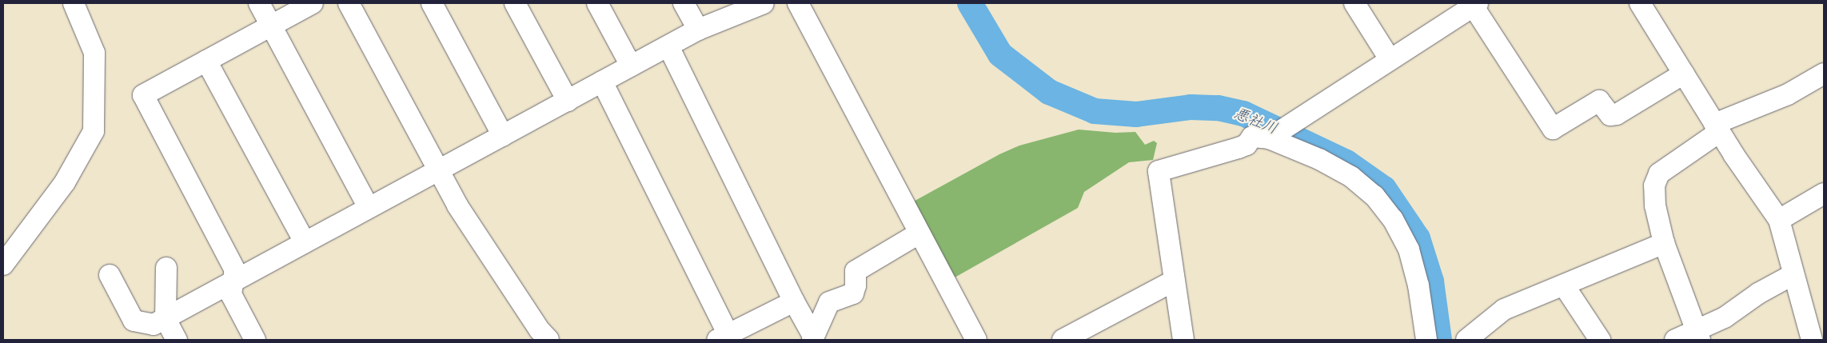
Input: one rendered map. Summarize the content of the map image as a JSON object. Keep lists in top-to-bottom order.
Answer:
{
  "water": ["悪社川"]
}
